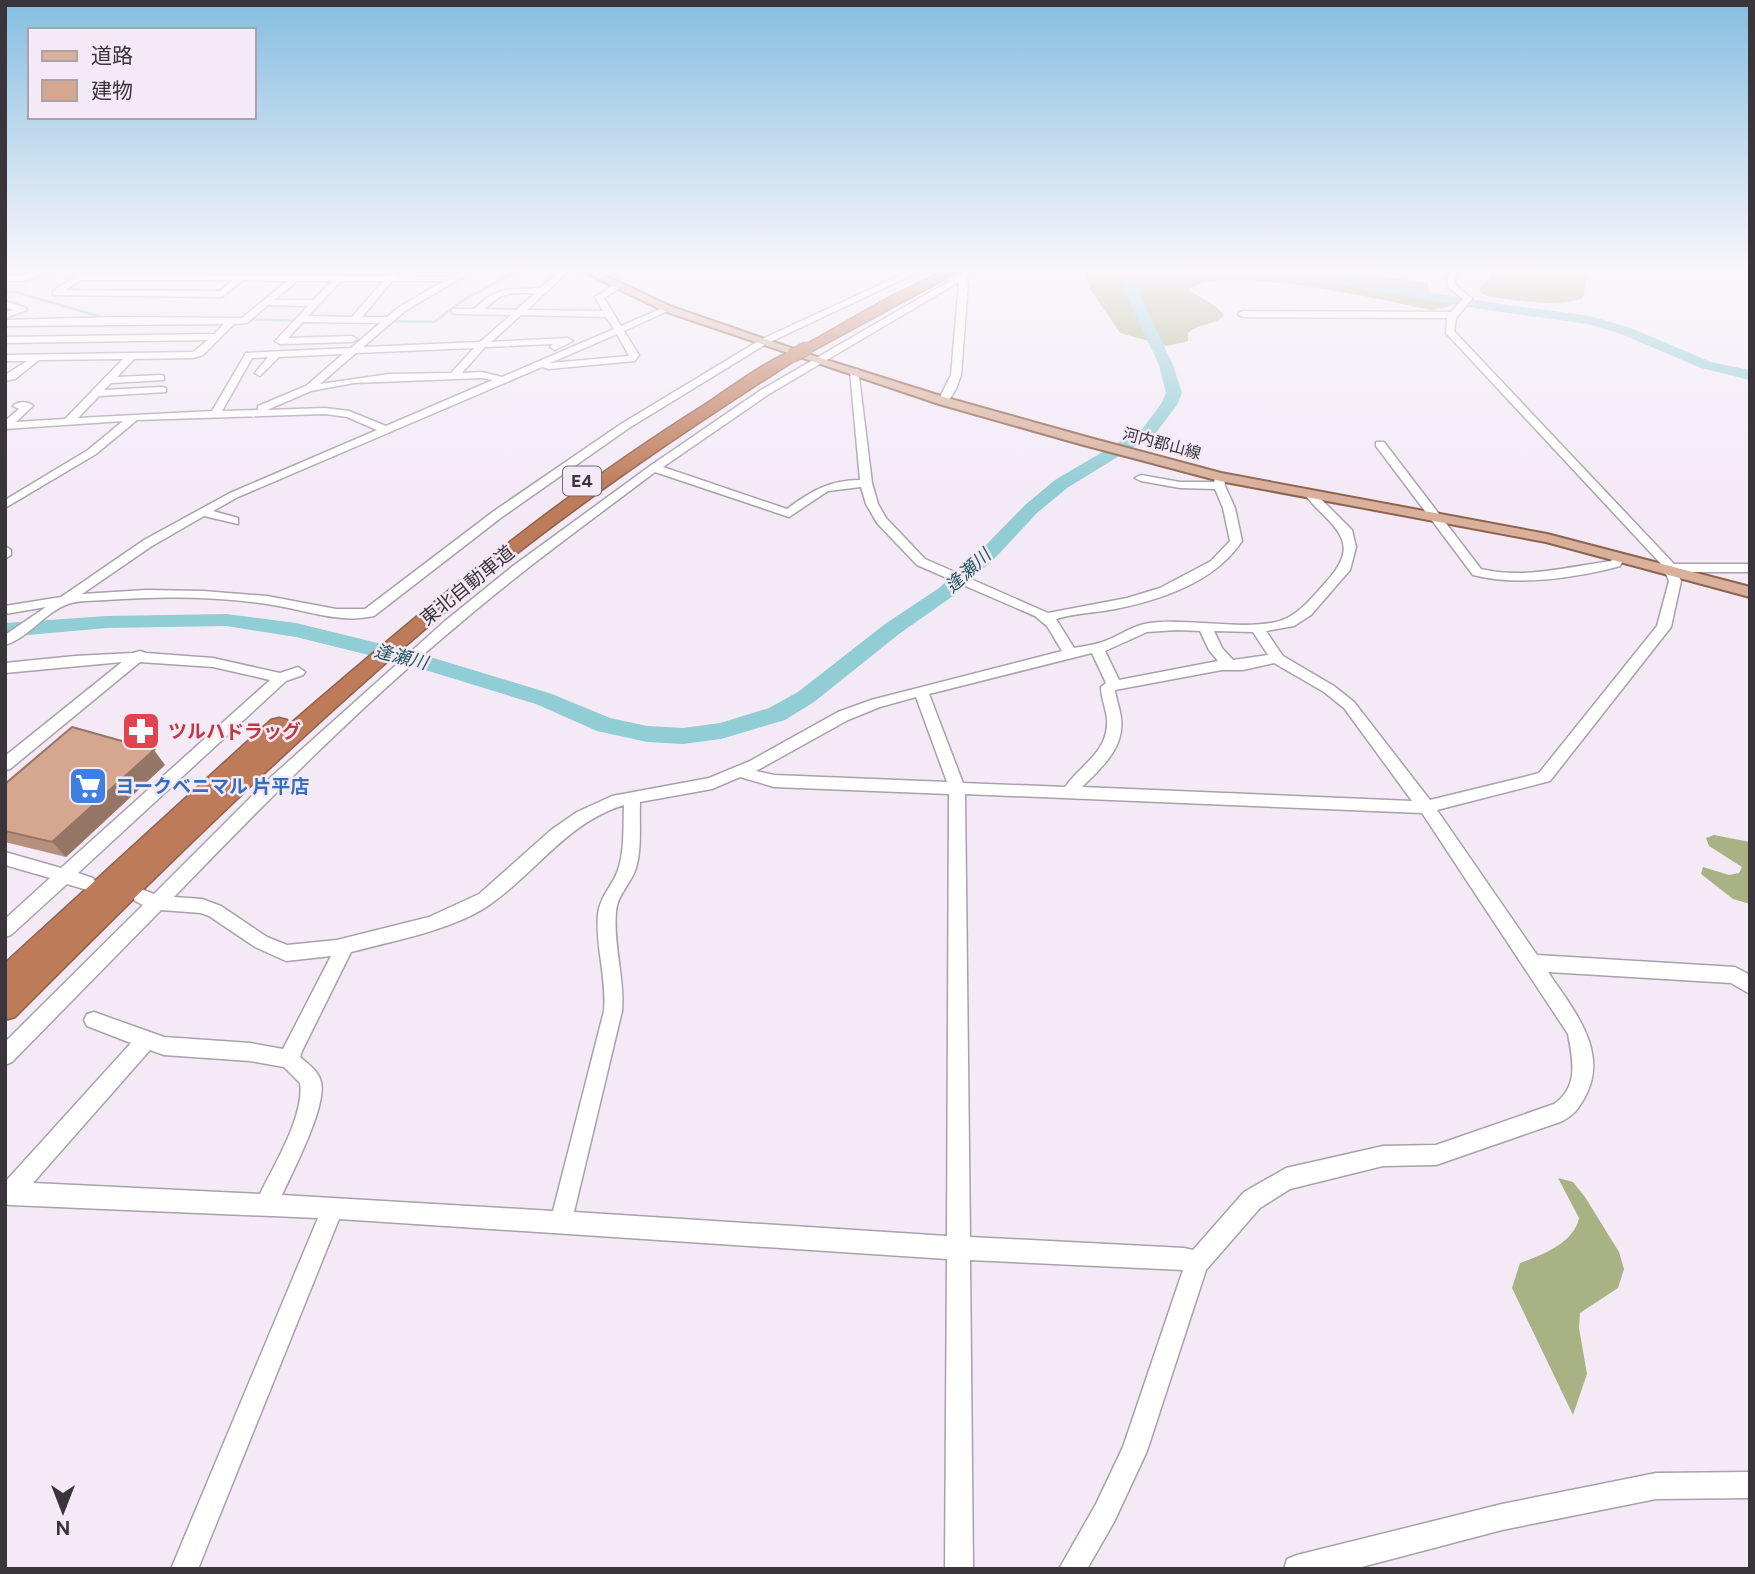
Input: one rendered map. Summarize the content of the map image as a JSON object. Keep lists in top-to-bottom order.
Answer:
{
  "streets": {
    "highway": ["E4", "東北自動車道"],
    "main road": ["河内郡山線"]
  },
  "water": ["逢瀬川"],
  "places": {
    "pharmacy": ["ツルハドラッグ"],
    "supermarket": ["ヨークベニマル 片平店"]
  },
  "legend": ["道路", "建物"],
  "north": "bottom"
}
